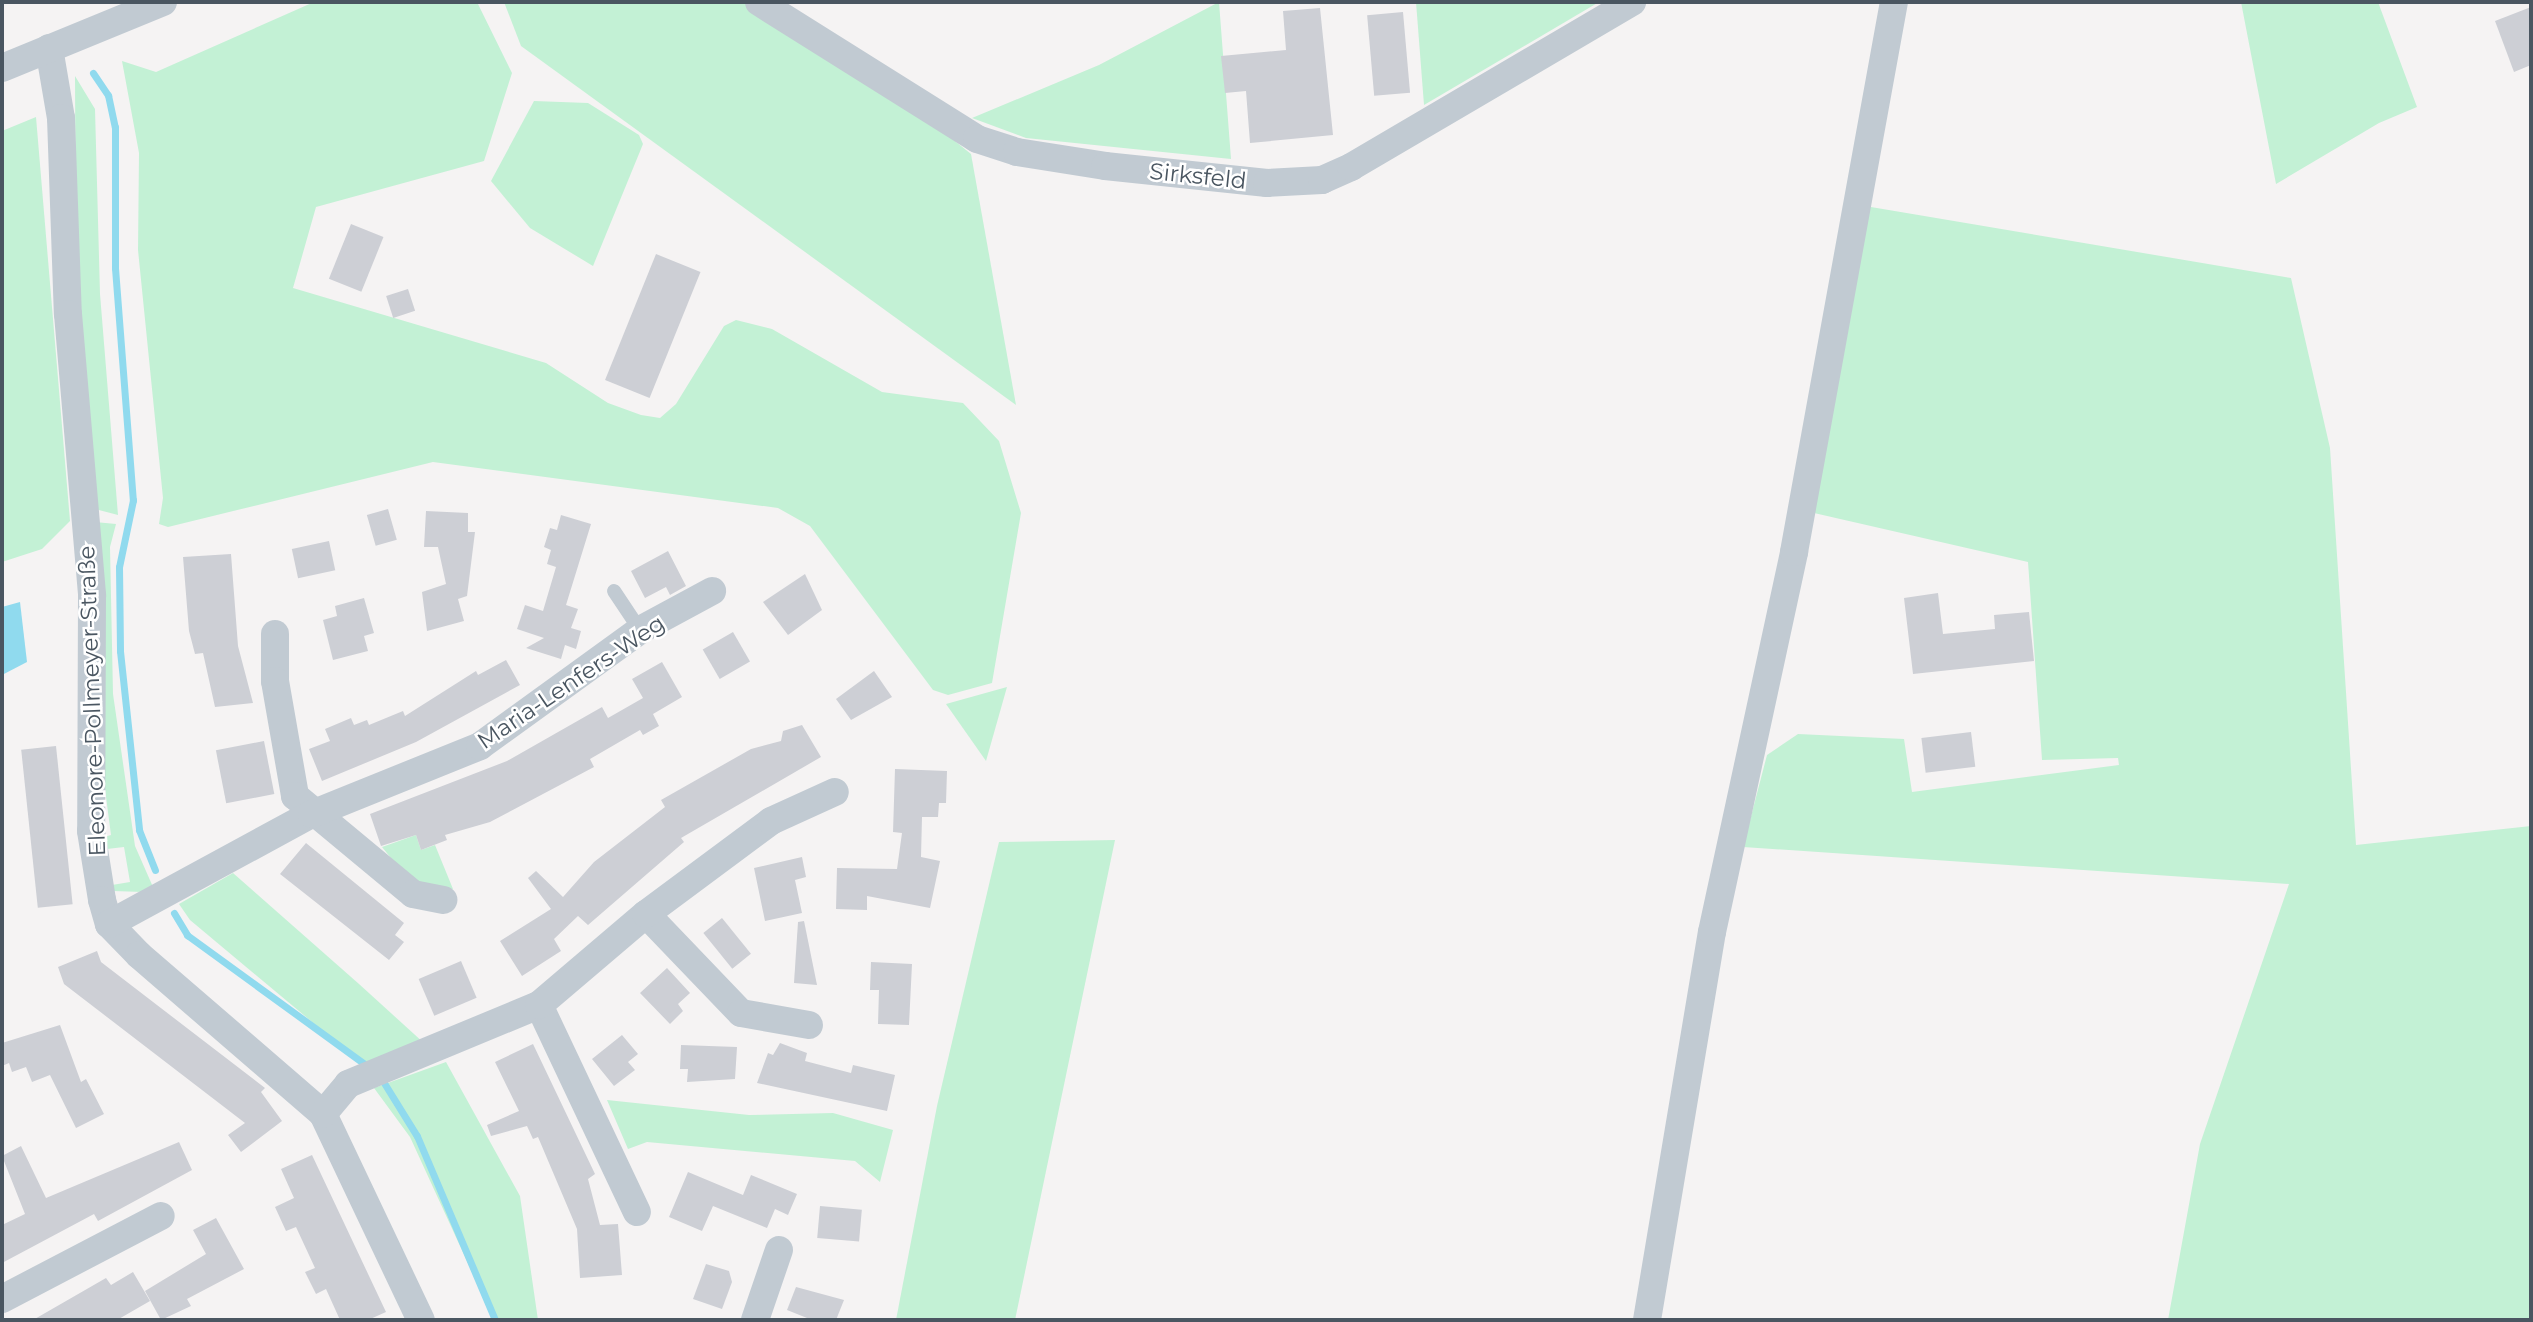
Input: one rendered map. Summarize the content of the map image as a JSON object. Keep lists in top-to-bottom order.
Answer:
{
  "streets": {
    "street": ["Sirksfeld", "Maria-Lenfers-Weg", "Eleonore-Pollmeyer-Straße"]
  },
  "crossings": [
    ["Maria-Lenfers-Weg", "Eleonore-Pollmeyer-Straße"]
  ]
}
